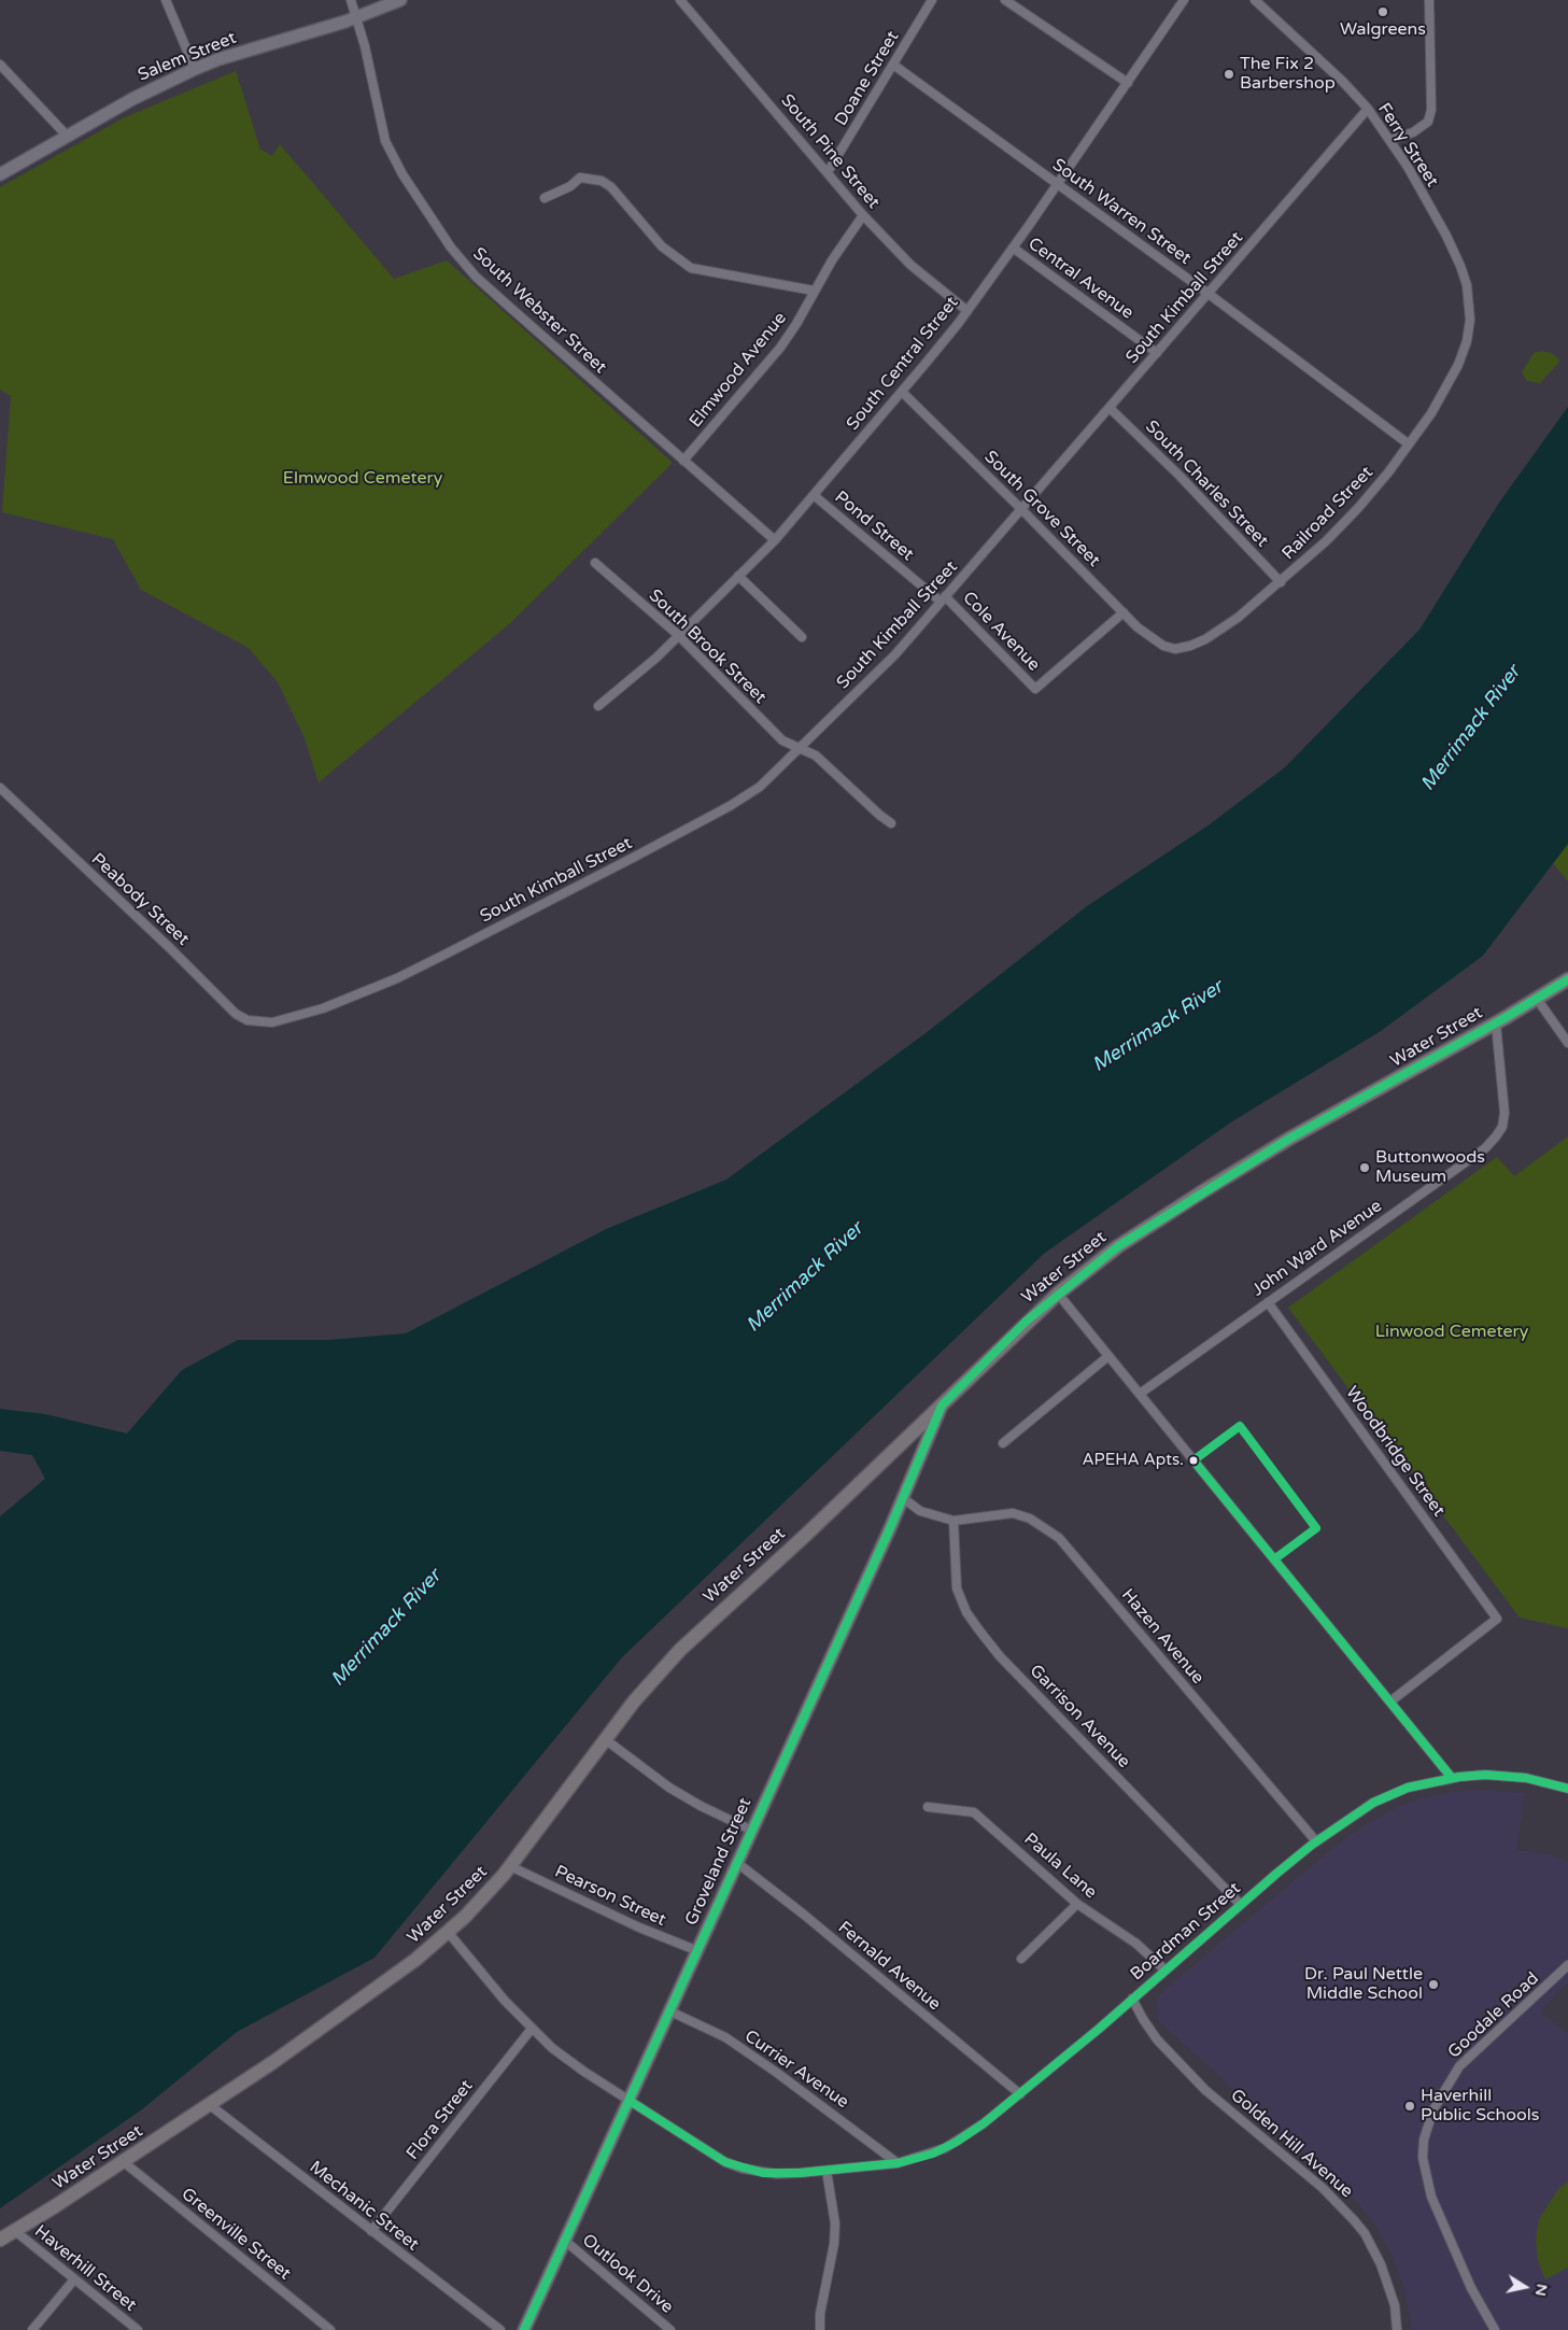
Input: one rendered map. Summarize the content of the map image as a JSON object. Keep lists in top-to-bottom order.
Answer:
{
  "streets": {
    "main road": ["Salem Street", "Water Street", "Groveland Street"],
    "street": [
      "Doane Street",
      "Ferry Street",
      "South Pine Street",
      "South Warren Street",
      "Central Avenue",
      "South Kimball Street",
      "South Webster Street",
      "South Central Street",
      "Elmwood Avenue",
      "South Charles Street",
      "South Grove Street",
      "Railroad Street",
      "Pond Street",
      "Cole Avenue",
      "South Brook Street",
      "Peabody Street",
      "John Ward Avenue",
      "Woodbridge Street",
      "Hazen Avenue",
      "Garrison Avenue",
      "Paula Lane",
      "Pearson Street",
      "Boardman Street",
      "Fernald Avenue",
      "Goodale Road",
      "Currier Avenue",
      "Flora Street",
      "Golden Hill Avenue",
      "Mechanic Street",
      "Greenville Street",
      "Haverhill Street",
      "Outlook Drive"
    ]
  },
  "crossings": [
    ["Salem Street", "South Webster Street"],
    ["Doane Street", "South Pine Street"],
    ["Doane Street", "South Warren Street"],
    ["Ferry Street", "South Kimball Street"],
    ["Ferry Street", "Railroad Street"],
    ["South Pine Street", "South Central Street"],
    ["South Pine Street", "Elmwood Avenue"],
    ["South Warren Street", "South Kimball Street"],
    ["South Warren Street", "South Central Street"],
    ["South Warren Street", "Railroad Street"],
    ["Central Avenue", "South Kimball Street"],
    ["Central Avenue", "South Central Street"],
    ["South Kimball Street", "South Charles Street"],
    ["South Kimball Street", "South Grove Street"],
    ["South Kimball Street", "Pond Street"],
    ["South Kimball Street", "Cole Avenue"],
    ["South Kimball Street", "South Brook Street"],
    ["South Kimball Street", "Peabody Street"],
    ["South Webster Street", "South Central Street"],
    ["South Webster Street", "Elmwood Avenue"],
    ["South Central Street", "South Grove Street"],
    ["South Central Street", "Pond Street"],
    ["South Central Street", "South Brook Street"],
    ["South Charles Street", "Railroad Street"],
    ["South Grove Street", "Railroad Street"],
    ["South Grove Street", "Cole Avenue"],
    ["Pond Street", "Cole Avenue"],
    ["Water Street", "John Ward Avenue"],
    ["Water Street", "Groveland Street"],
    ["Water Street", "Pearson Street"],
    ["Water Street", "Boardman Street"],
    ["Water Street", "Mechanic Street"],
    ["Water Street", "Greenville Street"],
    ["Water Street", "Haverhill Street"],
    ["John Ward Avenue", "Woodbridge Street"],
    ["Hazen Avenue", "Garrison Avenue"],
    ["Hazen Avenue", "Boardman Street"],
    ["Garrison Avenue", "Boardman Street"],
    ["Groveland Street", "Pearson Street"],
    ["Groveland Street", "Boardman Street"],
    ["Groveland Street", "Fernald Avenue"],
    ["Groveland Street", "Currier Avenue"],
    ["Groveland Street", "Outlook Drive"],
    ["Paula Lane", "Boardman Street"],
    ["Boardman Street", "Fernald Avenue"],
    ["Boardman Street", "Currier Avenue"],
    ["Boardman Street", "Flora Street"],
    ["Boardman Street", "Golden Hill Avenue"],
    ["Flora Street", "Mechanic Street"]
  ],
  "water": ["Merrimack River"],
  "parks": ["Elmwood Cemetery", "Linwood Cemetery"],
  "places": [
    "Walgreens",
    "The Fix 2 Barbershop",
    "Buttonwoods Museum",
    "APEHA Apts.",
    "Dr. Paul Nettle Middle School",
    "Haverhill Public Schools"
  ],
  "north": "right"
}
